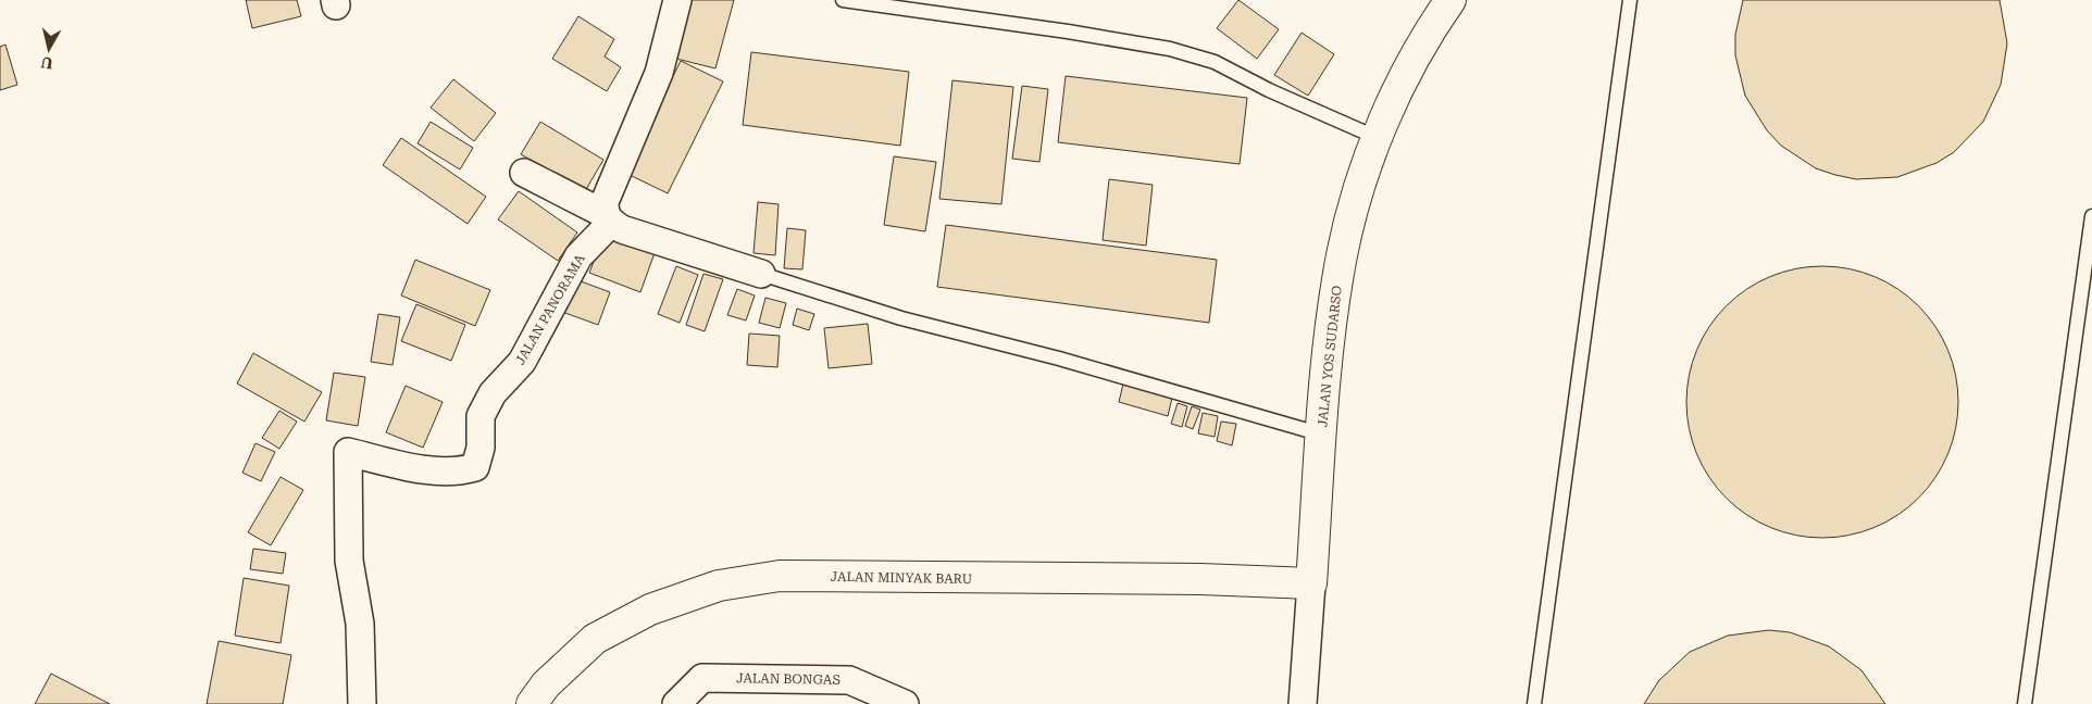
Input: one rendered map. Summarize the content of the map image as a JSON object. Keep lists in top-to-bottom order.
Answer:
{
  "streets": {
    "main road": ["JALAN YOS SUDARSO", "JALAN MINYAK BARU"],
    "street": ["JALAN PANORAMA", "JALAN BONGAS"]
  },
  "crossings": [
    ["JALAN YOS SUDARSO", "JALAN MINYAK BARU"]
  ],
  "north": "bottom"
}
